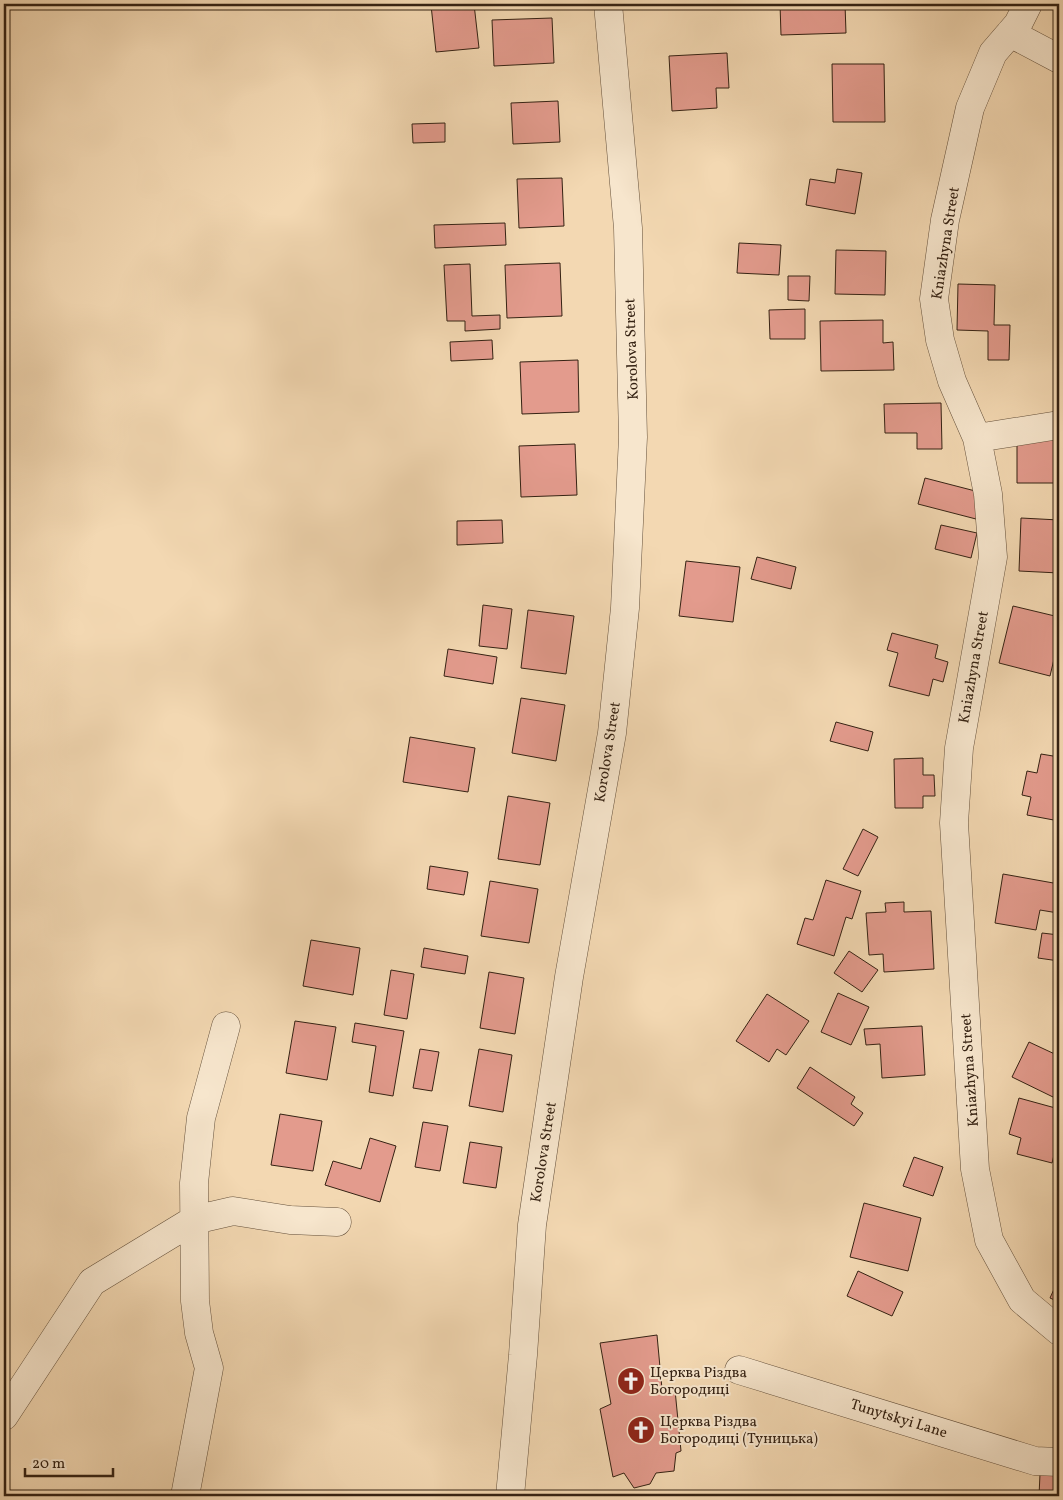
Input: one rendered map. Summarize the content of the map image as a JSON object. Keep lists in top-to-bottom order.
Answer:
{
  "streets": {
    "street": ["Kniazhyna Street", "Korolova Street", "Tunytskyi Lane"]
  },
  "places": {
    "church": ["Церква Різдва Богородиці", "Церква Різдва Богородиці (Туницька)"]
  },
  "scale_bar": "20 m"
}
